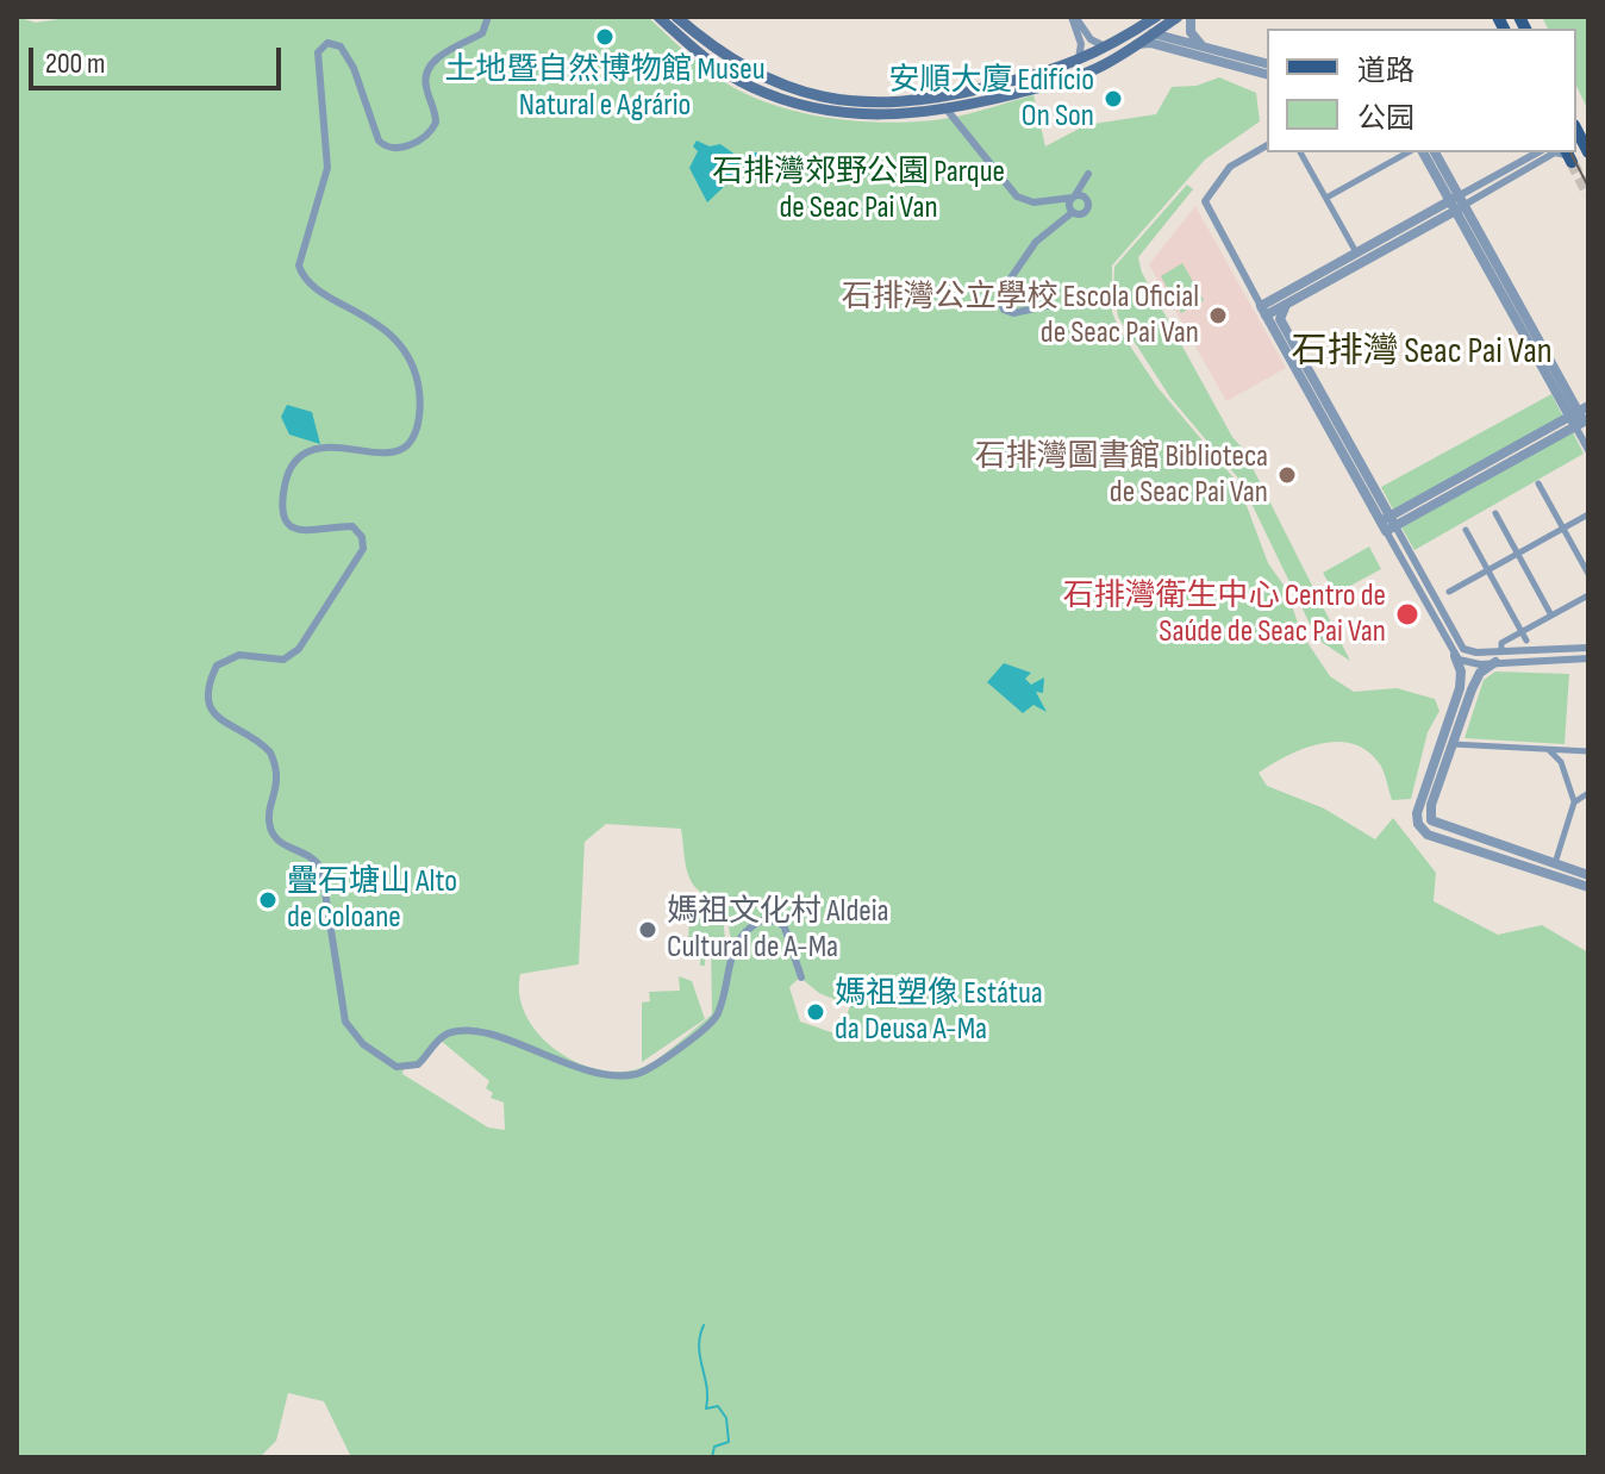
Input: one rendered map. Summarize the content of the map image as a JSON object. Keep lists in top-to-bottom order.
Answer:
{
  "districts": ["石排灣 Seac Pai Van"],
  "parks": ["石排灣郊野公園 Parque de Seac Pai Van"],
  "places": [
    "土地暨自然博物館 Museu Natural e Agrário",
    "安順大廈 Edifício On Son",
    "石排灣公立學校 Escola Oficial de Seac Pai Van",
    "石排灣圖書館 Biblioteca de Seac Pai Van",
    "石排灣衛生中心 Centro de Saúde de Seac Pai Van",
    "疊石塘山 Alto de Coloane",
    "媽祖文化村 Aldeia Cultural de A-Ma",
    "媽祖塑像 Estátua da Deusa A-Ma"
  ],
  "legend": ["道路", "公园"],
  "scale_bar": "200 m"
}
